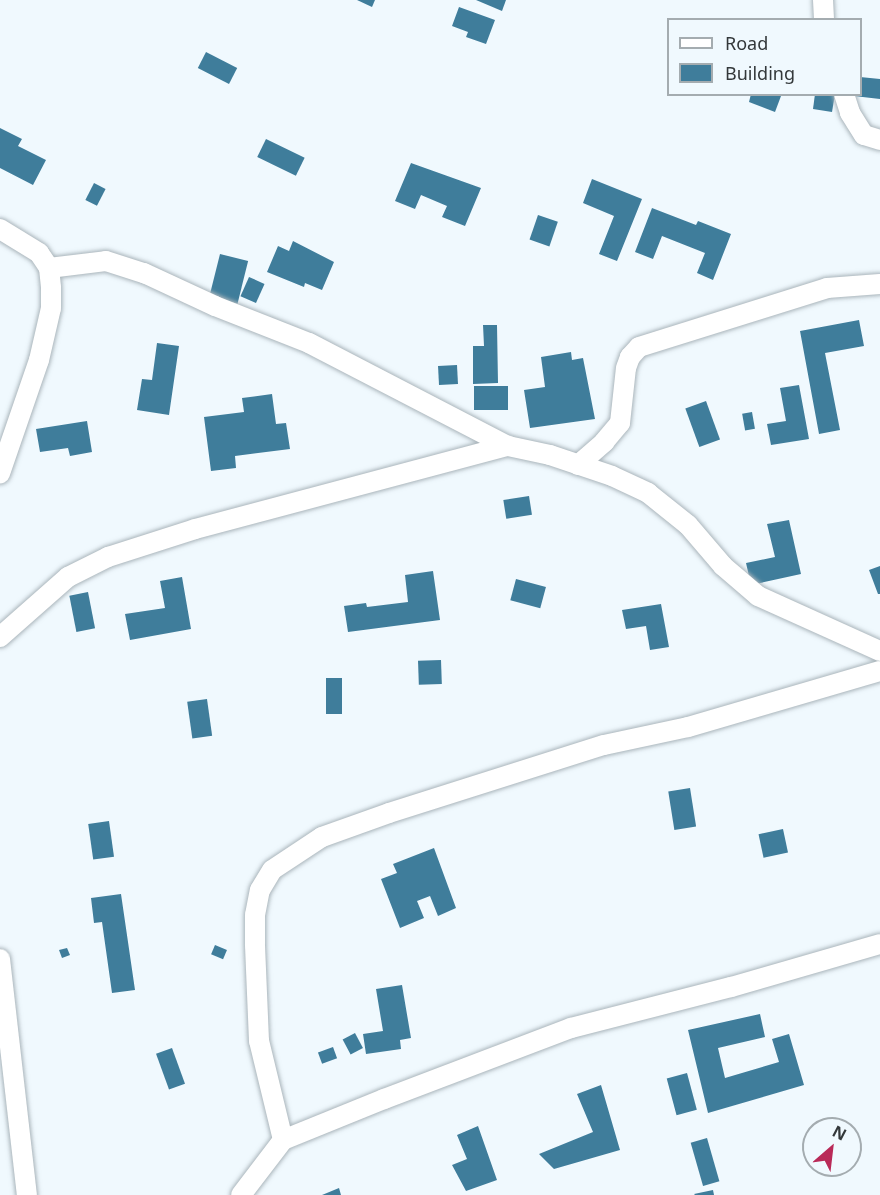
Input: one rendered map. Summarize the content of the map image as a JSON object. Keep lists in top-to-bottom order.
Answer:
{
  "legend": ["Road", "Building"],
  "north": "top right"
}
